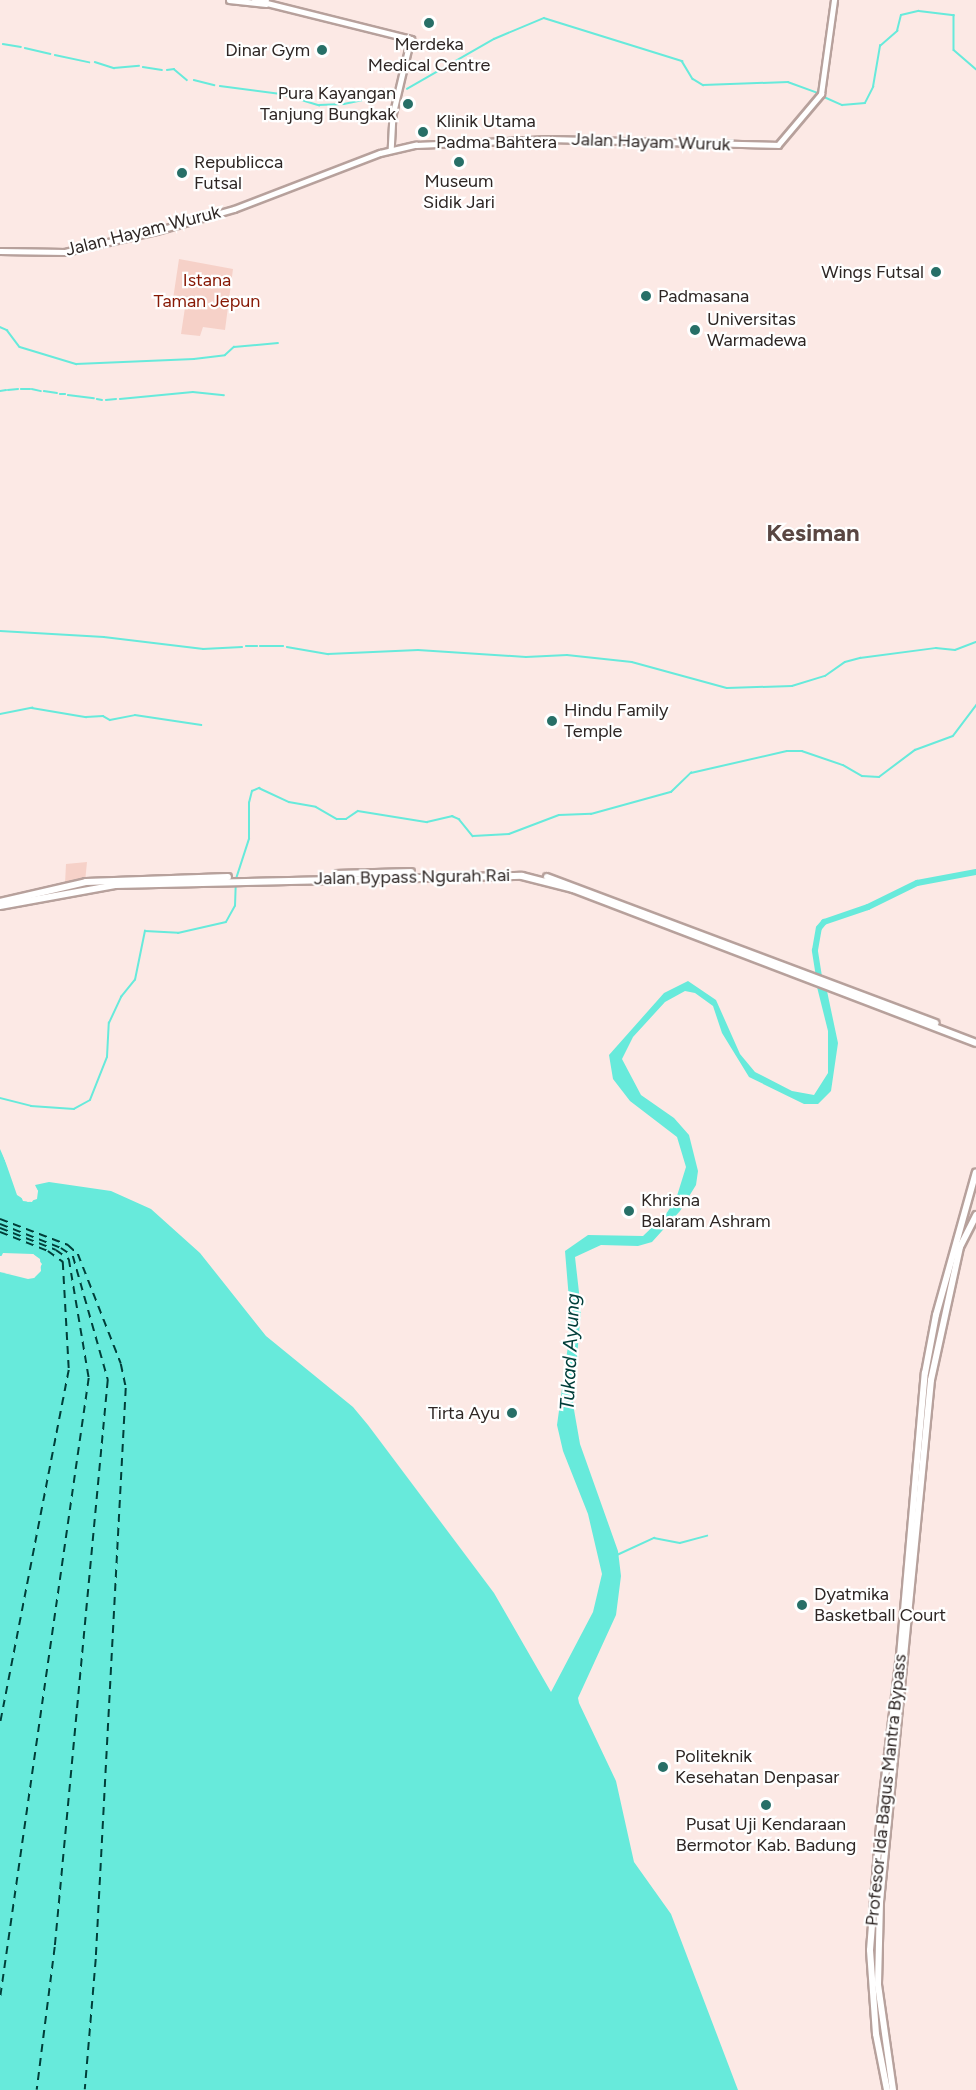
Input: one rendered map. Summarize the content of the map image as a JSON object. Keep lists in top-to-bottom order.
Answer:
{
  "streets": {
    "highway": ["Jalan Bypass Ngurah Rai", "Profesor Ida Bagus Mantra Bypass"],
    "main road": ["Jalan Hayam Wuruk"]
  },
  "districts": ["Kesiman"],
  "water": ["Tukad Ayung"],
  "parks": ["Istana Taman Jepun"],
  "places": [
    "Merdeka Medical Centre",
    "Dinar Gym",
    "Pura Kayangan Tanjung Bungkak",
    "Klinik Utama Padma Bahtera",
    "Museum Sidik Jari",
    "Republicca Futsal",
    "Wings Futsal",
    "Padmasana",
    "Universitas Warmadewa",
    "Hindu Family Temple",
    "Khrisna Balaram Ashram",
    "Tirta Ayu",
    "Dyatmika Basketball Court",
    "Politeknik Kesehatan Denpasar",
    "Pusat Uji Kendaraan Bermotor Kab. Badung"
  ]
}
